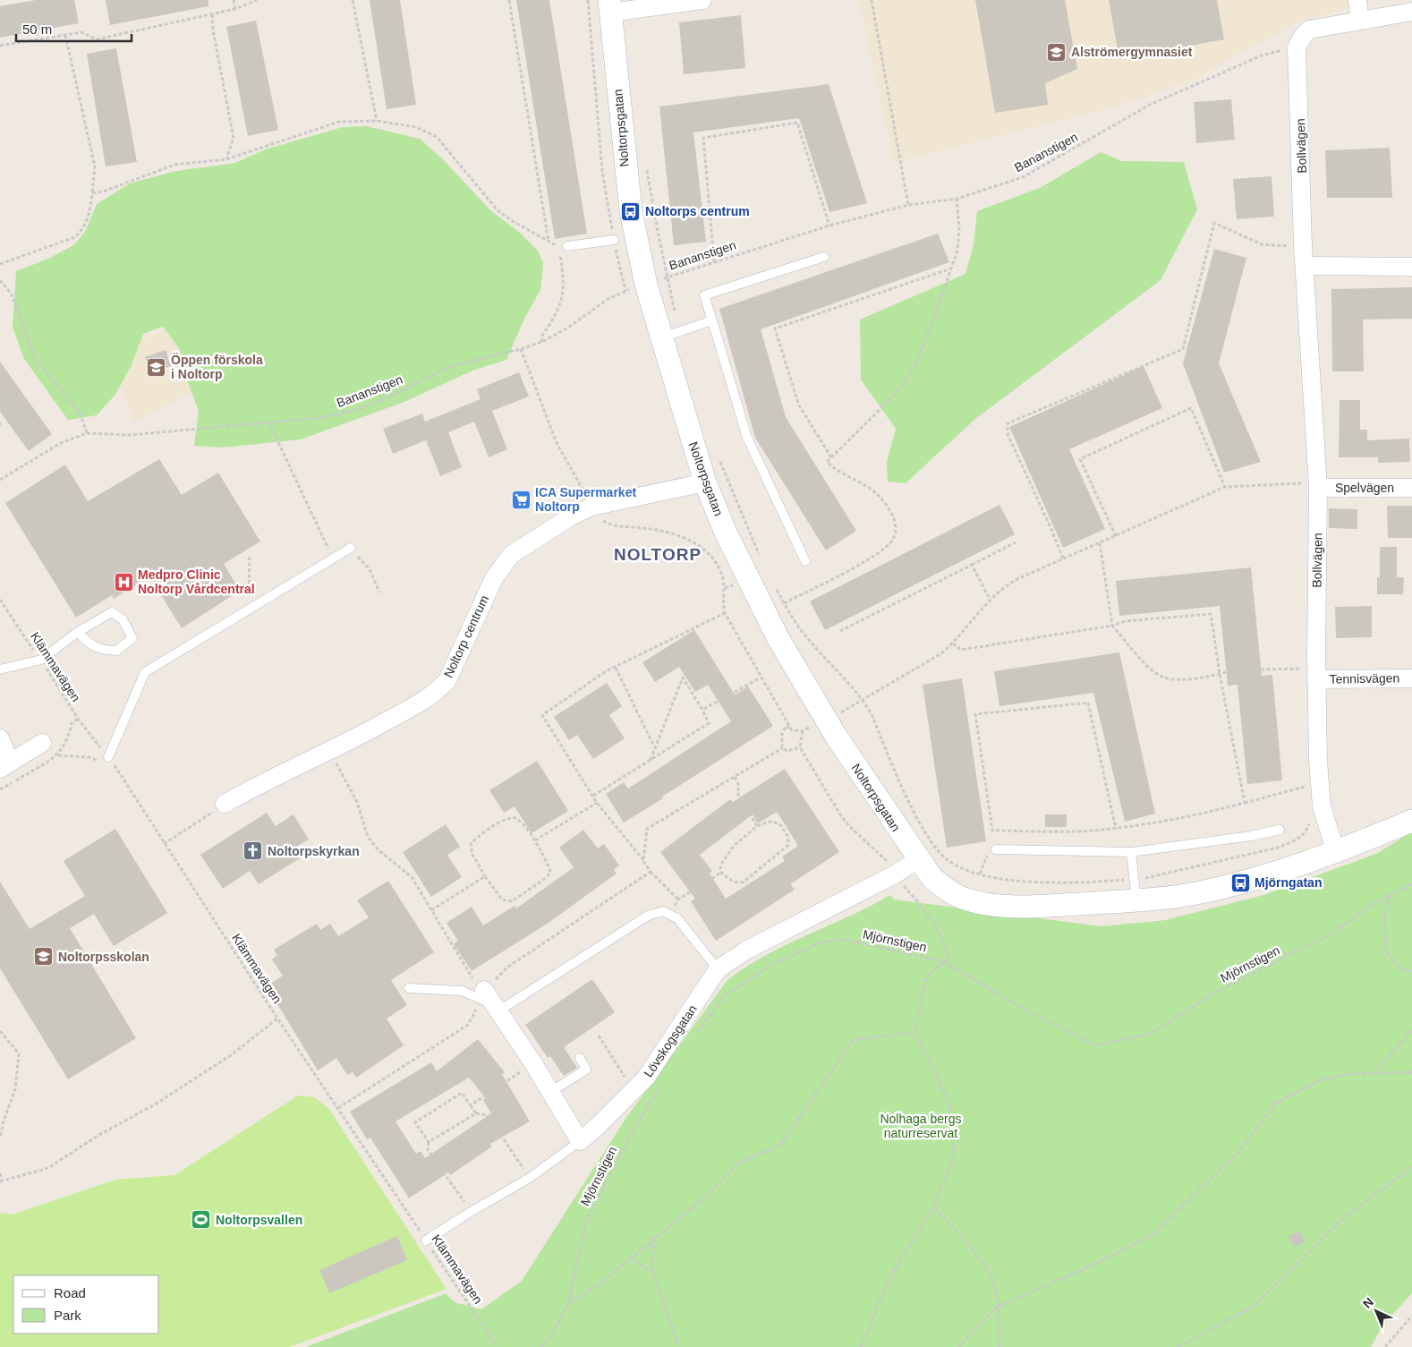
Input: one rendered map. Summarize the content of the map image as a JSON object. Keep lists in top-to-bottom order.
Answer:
{
  "streets": {
    "street": [
      "Noltorpsgatan",
      "Bollvägen",
      "Spelvägen",
      "Noltorp centrum",
      "Tennisvägen",
      "Lövskogsgatan"
    ],
    "path": ["Bananstigen", "Klämmavägen", "Mjörnstigen"]
  },
  "crossings": [
    ["Noltorpsgatan", "Bananstigen"],
    ["Noltorpsgatan", "Noltorp centrum"],
    ["Noltorpsgatan", "Lövskogsgatan"],
    ["Bollvägen", "Bananstigen"],
    ["Bollvägen", "Spelvägen"],
    ["Bollvägen", "Tennisvägen"]
  ],
  "districts": ["NOLTORP"],
  "parks": ["Nolhaga bergs naturreservat"],
  "places": {
    "school or university": ["Alströmergymnasiet", "Öppen förskola i Noltorp", "Noltorpsskolan"],
    "bus stop": ["Noltorps centrum", "Mjörngatan"],
    "supermarket": ["ICA Supermarket Noltorp"],
    "hospital": ["Medpro Clinic Noltorp Vårdcentral"],
    "church": ["Noltorpskyrkan"],
    "sports": ["Noltorpsvallen"]
  },
  "legend": ["Road", "Park"],
  "scale_bar": "50 m",
  "north": "top left"
}
